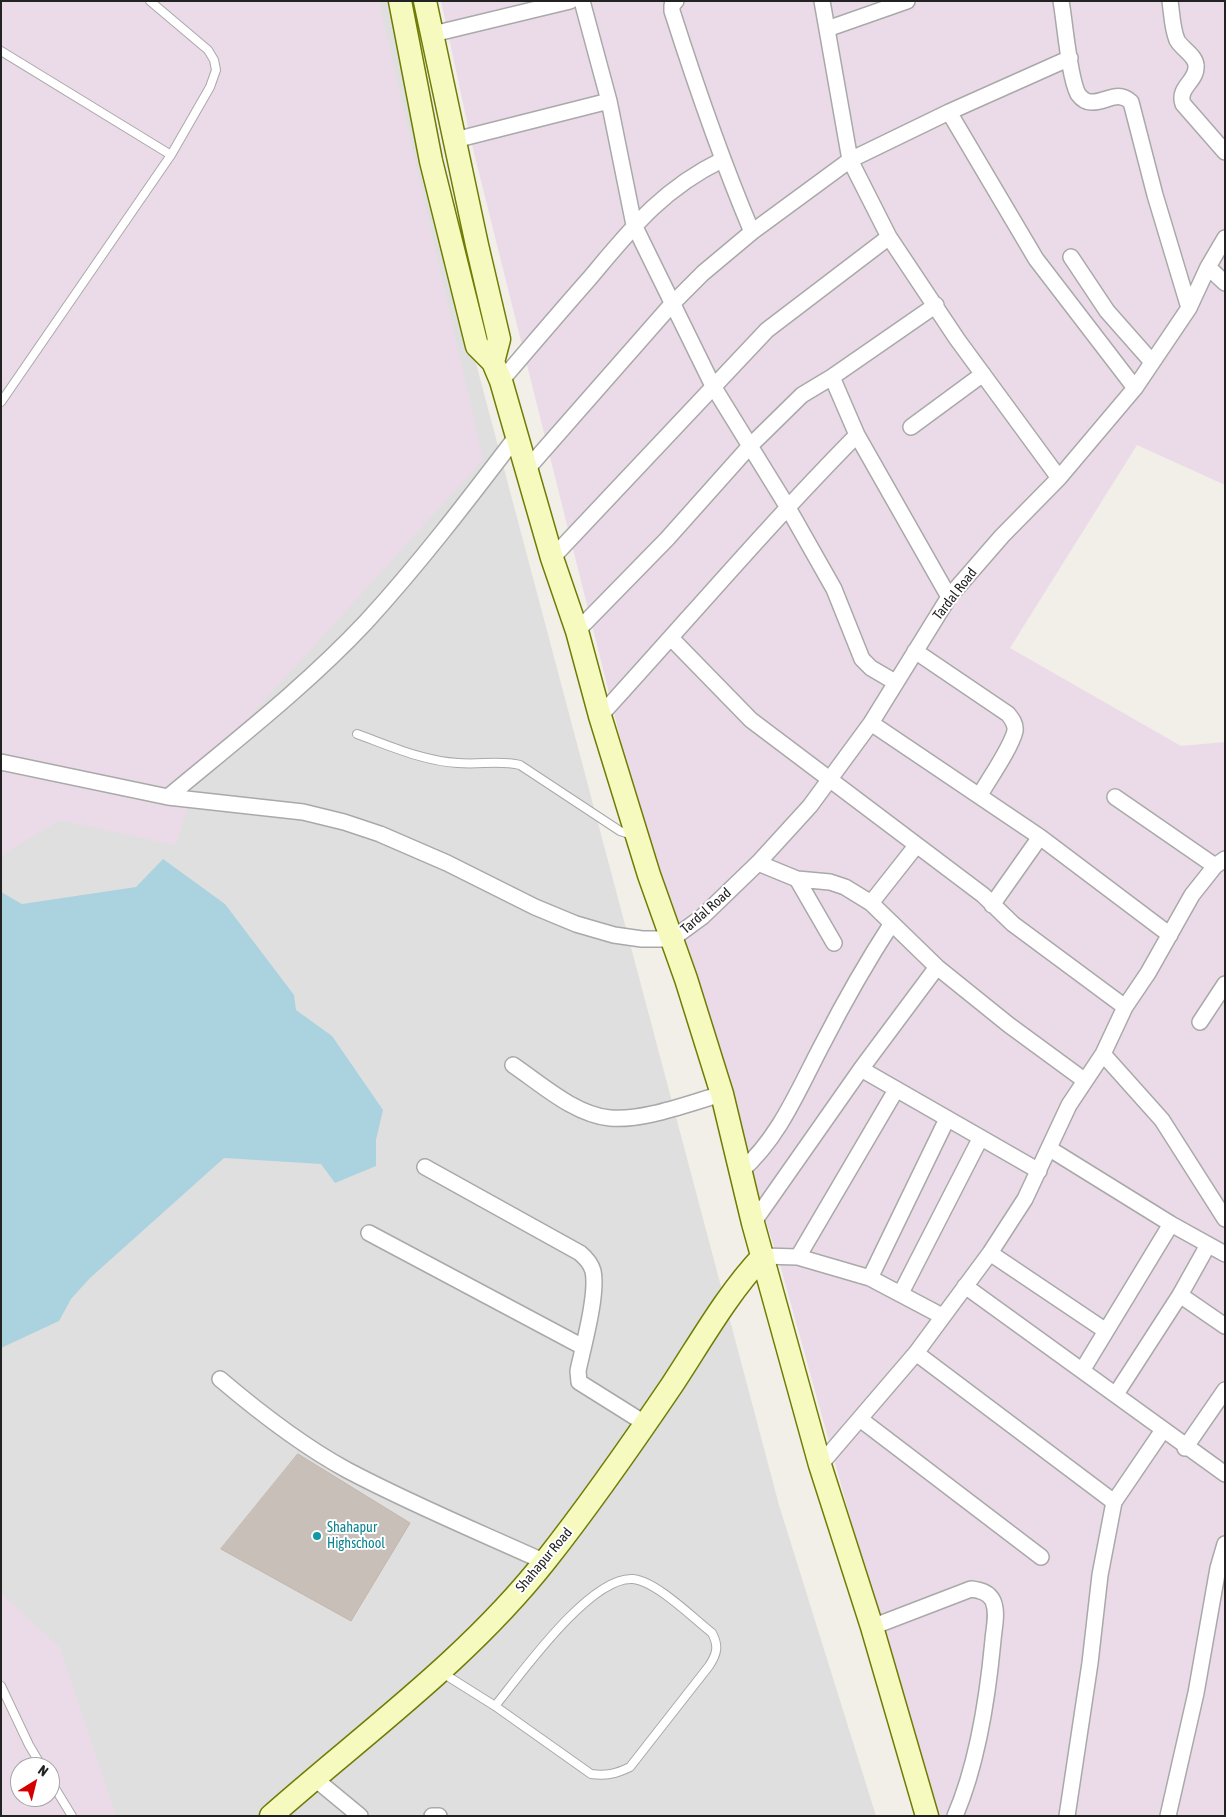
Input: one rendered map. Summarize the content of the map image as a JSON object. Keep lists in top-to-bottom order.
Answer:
{
  "streets": {
    "main road": ["Shahapur Road"],
    "street": ["Tardal Road"]
  },
  "places": ["Shahapur Highschool"],
  "north": "top right"
}
